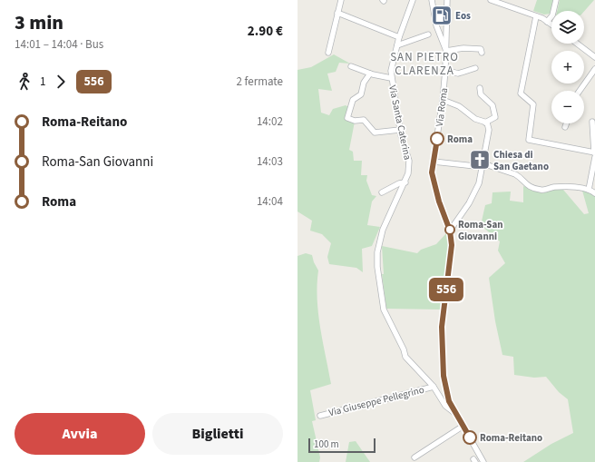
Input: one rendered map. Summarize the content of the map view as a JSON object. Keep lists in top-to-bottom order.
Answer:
{
  "streets": {
    "street": ["Via Roma", "Via Santa Caterina", "Via Giuseppe Pellegrino"]
  },
  "crossings": [
    ["Via Roma", "Via Santa Caterina"],
    ["Via Santa Caterina", "Via Giuseppe Pellegrino"]
  ],
  "districts": ["SAN PIETRO CLARENZA"],
  "places": {
    "fuel station": ["Eos"],
    "other": ["Roma", "Roma-San Giovanni", "Roma-Reitano"],
    "church": ["Chiesa di San Gaetano"]
  },
  "lines": ["bus line 556"],
  "scale_bar": "100 m",
  "page": {
    "heading": ["3 min", "14:01 – 14:04 · Bus", "2.90 €"],
    "on_map": "556",
    "map_buttons": ["+", "−"],
    "legs": ["1", "556", "2 fermate"],
    "list": [
      {
        "name": "Roma-Reitano",
        "value": "14:02"
      },
      {
        "name": "Roma-San Giovanni",
        "value": "14:03"
      },
      {
        "name": "Roma",
        "value": "14:04"
      }
    ],
    "buttons": ["Avvia", "Biglietti"],
    "scale": "100 m"
  }
}
